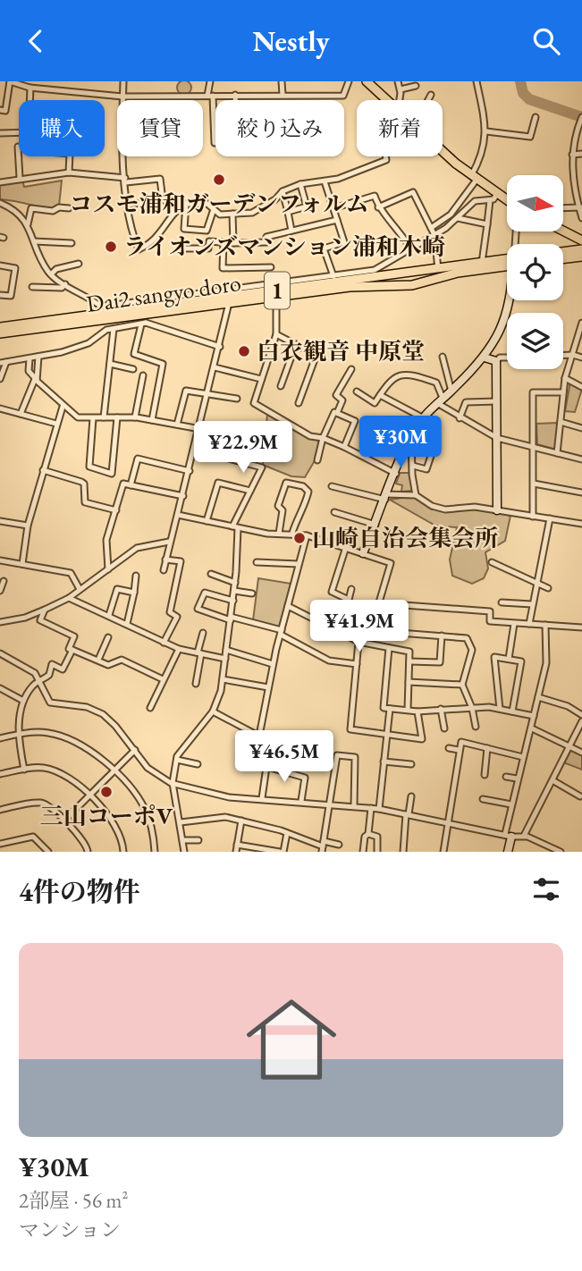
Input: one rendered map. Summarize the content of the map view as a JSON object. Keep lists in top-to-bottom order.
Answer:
{
  "streets": {
    "main road": ["1", "Dai2 sangyo doro"]
  },
  "places": [
    "コスモ浦和ガーデンフォルム",
    "ライオンズマンション浦和木崎",
    "白衣観音 中原堂",
    "山崎自治会集会所",
    "三山コーポV"
  ],
  "north": "right",
  "page": {
    "header": "Nestly",
    "chip": [
      "購入",
      "賃貸",
      "絞り込み",
      "新着"
    ],
    "price": [
      "¥30M",
      "¥22.9M",
      "¥41.9M",
      "¥46.5M"
    ],
    "heading": "4件の物件",
    "list": [
      {
        "name": "¥30M",
        "note": "2部屋 · 56 m² · マンション"
      }
    ]
  }
}
